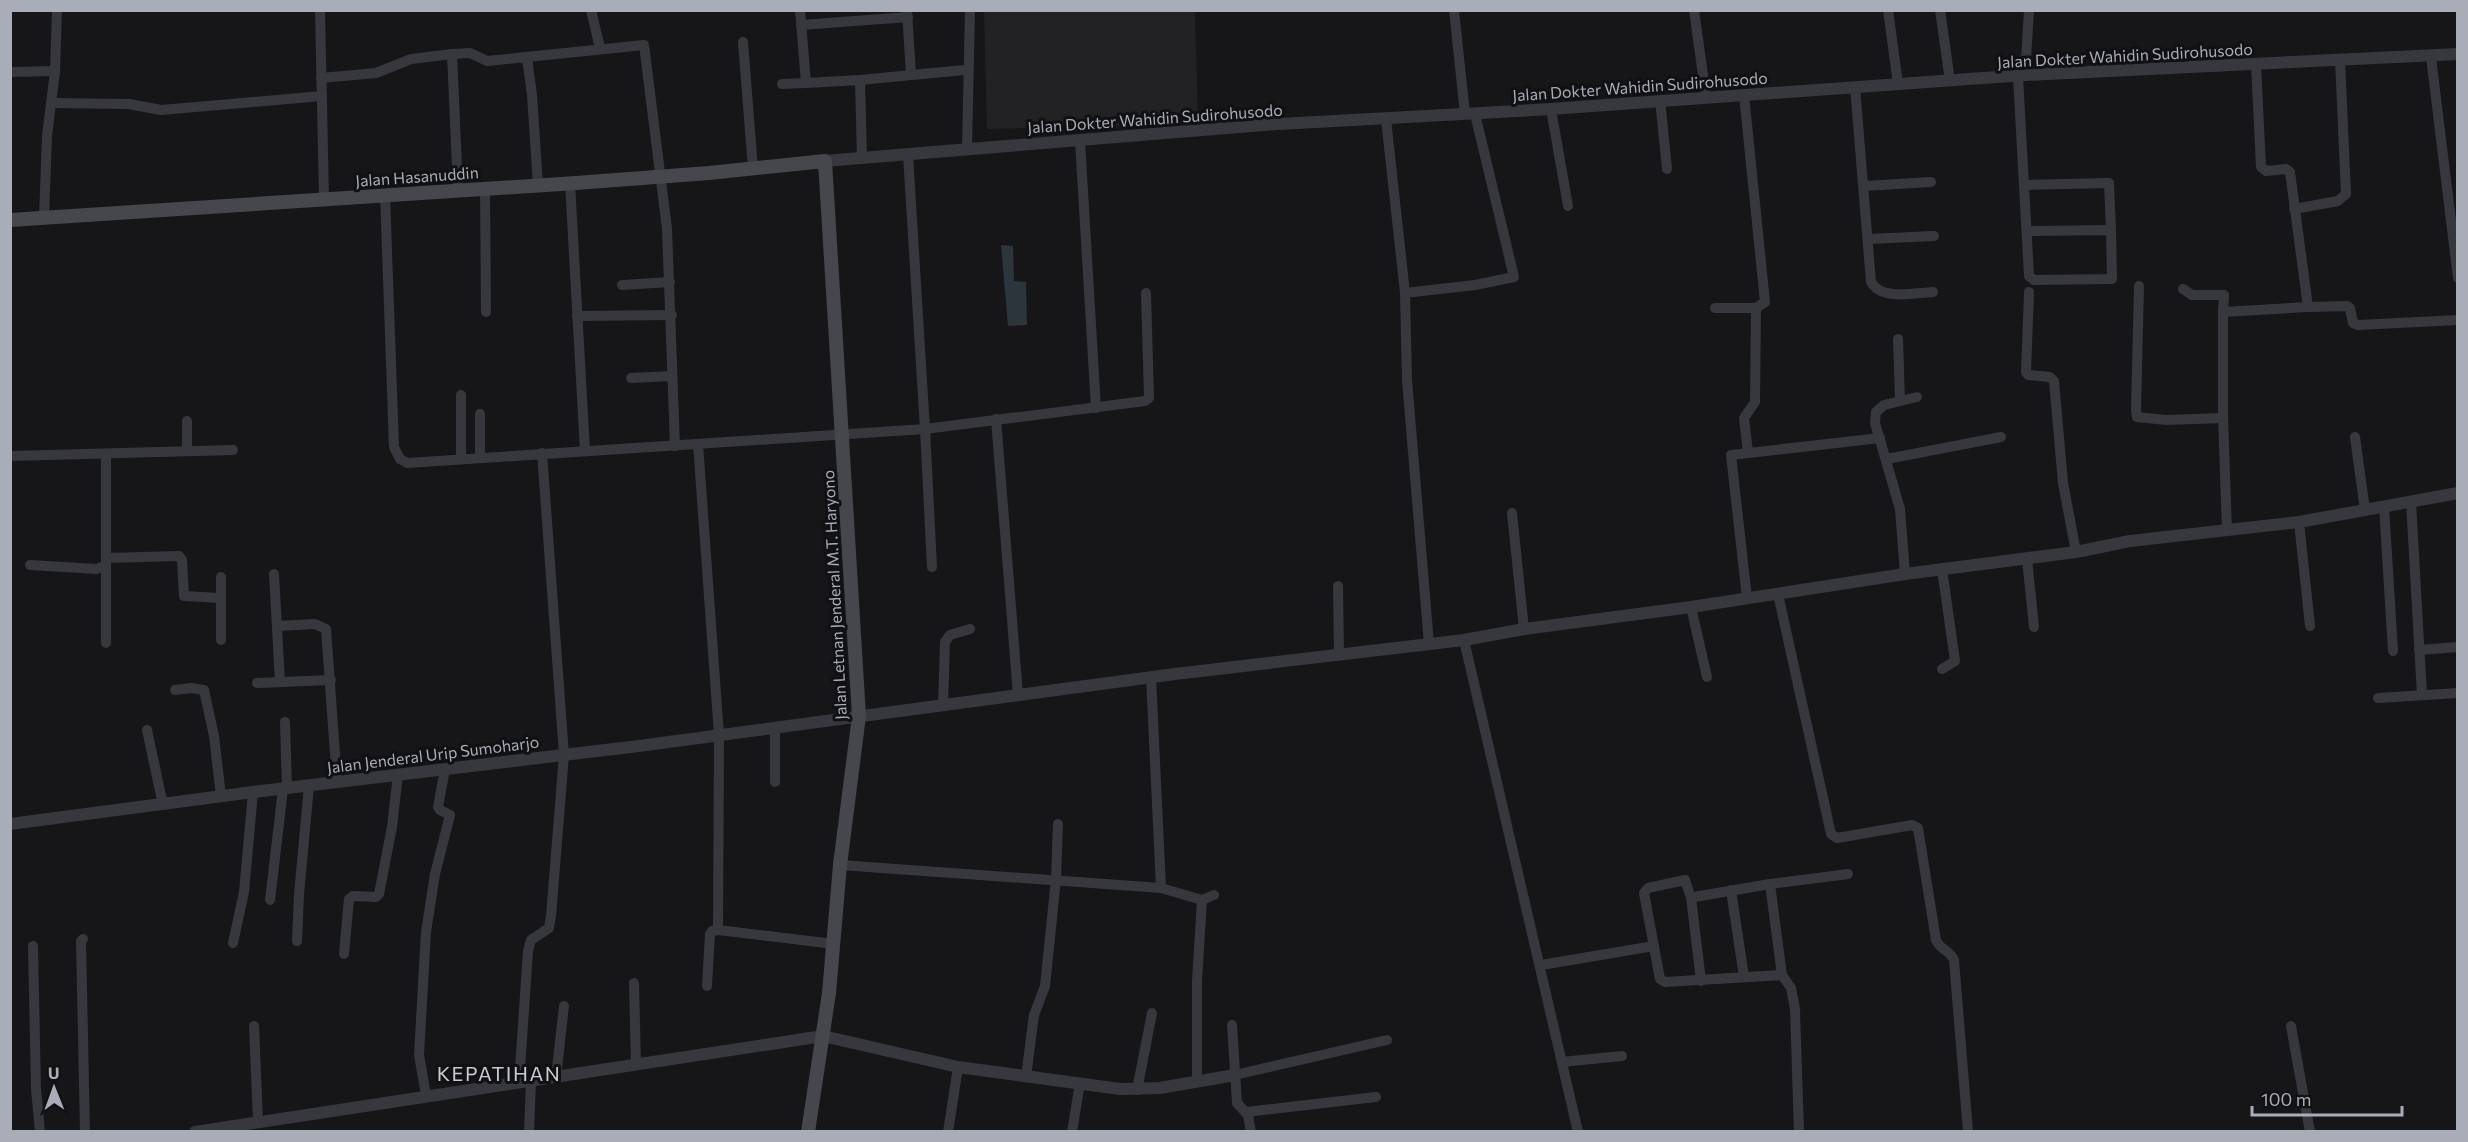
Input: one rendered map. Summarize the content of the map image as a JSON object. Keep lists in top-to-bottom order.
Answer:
{
  "streets": {
    "main road": ["Jalan Hasanuddin", "Jalan Letnan Jenderal M.T. Haryono"],
    "street": ["Jalan Dokter Wahidin Sudirohusodo", "Jalan Jenderal Urip Sumoharjo"]
  },
  "crossings": [
    ["Jalan Dokter Wahidin Sudirohusodo", "Jalan Hasanuddin"],
    ["Jalan Dokter Wahidin Sudirohusodo", "Jalan Letnan Jenderal M.T. Haryono"],
    ["Jalan Hasanuddin", "Jalan Letnan Jenderal M.T. Haryono"],
    ["Jalan Letnan Jenderal M.T. Haryono", "Jalan Jenderal Urip Sumoharjo"]
  ],
  "districts": ["KEPATIHAN"],
  "scale_bar": "100 m",
  "north": "top"
}
